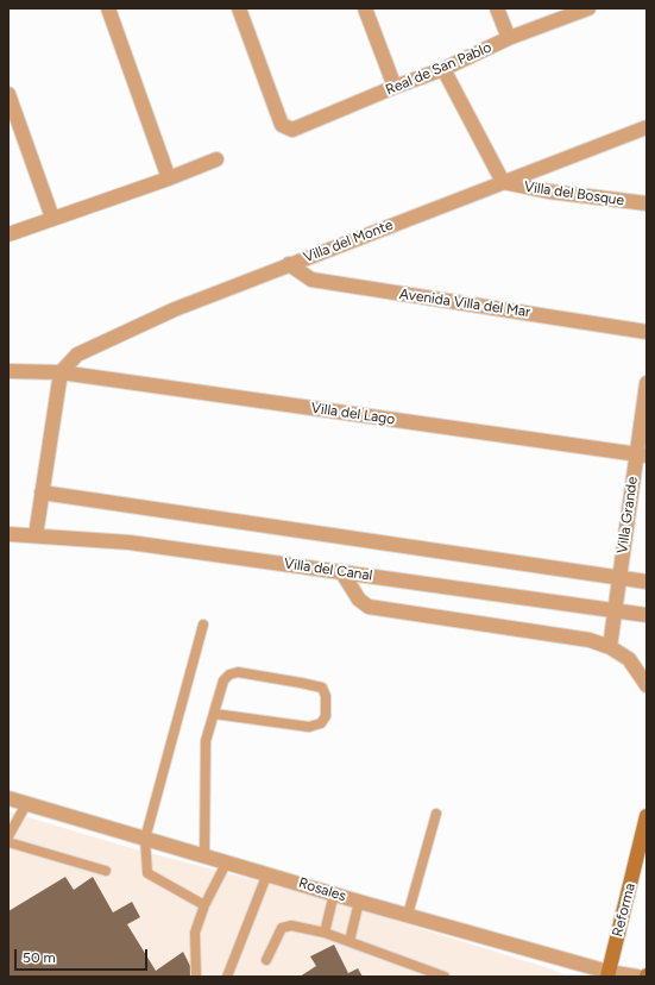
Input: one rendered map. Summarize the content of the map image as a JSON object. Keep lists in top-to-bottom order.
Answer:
{
  "streets": {
    "main road": ["Reforma"],
    "street": [
      "Real de San Pablo",
      "Villa del Bosque",
      "Villa del Monte",
      "Avenida Villa del Mar",
      "Villa del Lago",
      "Villa Grande",
      "Villa del Canal",
      "Rosales"
    ]
  },
  "crossings": [
    ["Villa del Bosque", "Villa del Monte"],
    ["Villa del Monte", "Avenida Villa del Mar"],
    ["Villa del Monte", "Villa del Lago"],
    ["Villa del Lago", "Villa Grande"],
    ["Villa Grande", "Villa del Canal"],
    ["Rosales", "Reforma"]
  ],
  "scale_bar": "50 m"
}
